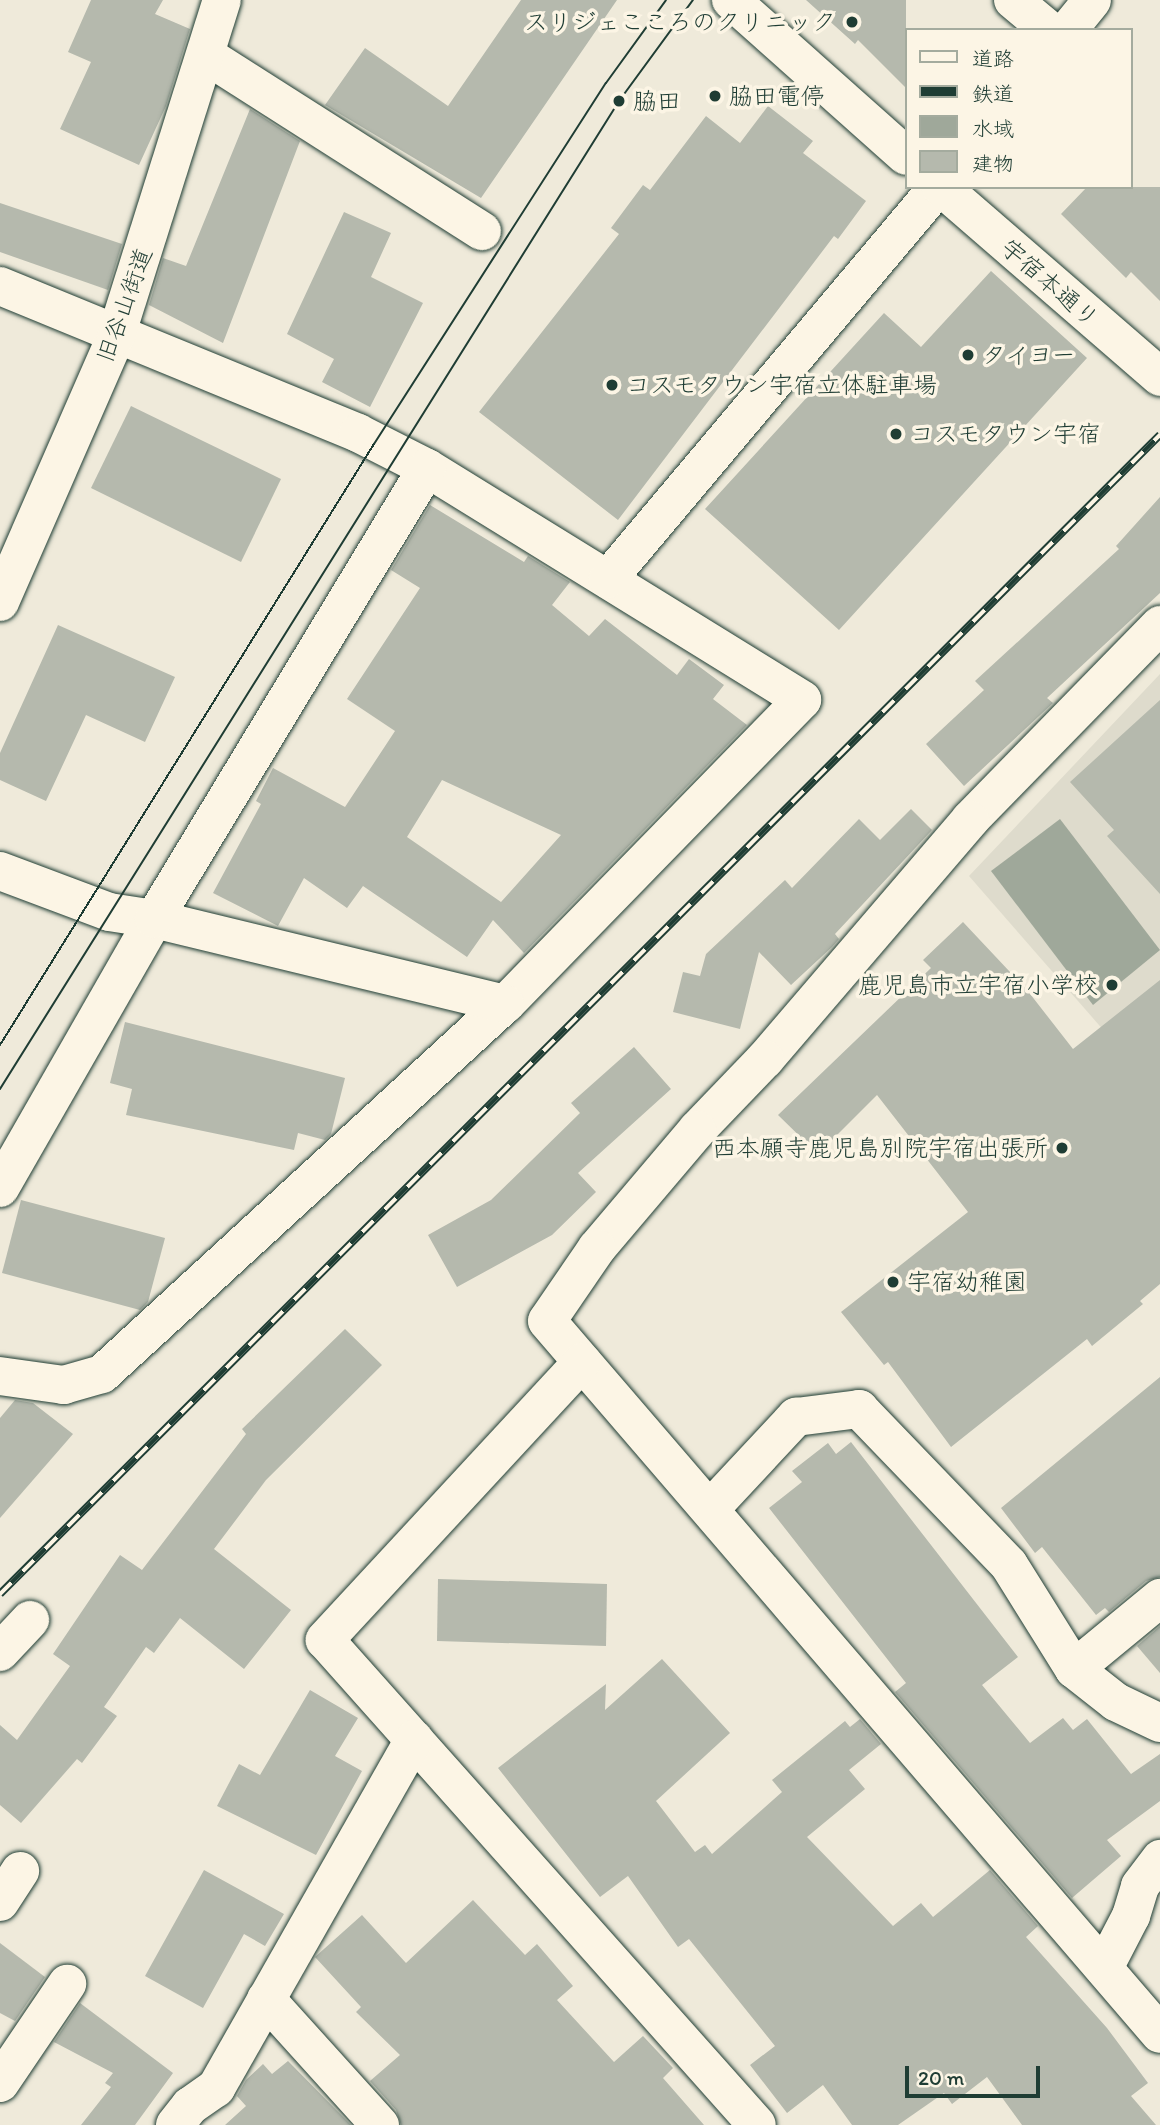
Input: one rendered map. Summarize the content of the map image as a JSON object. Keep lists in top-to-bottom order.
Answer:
{
  "streets": {
    "street": ["宇宿本通り", "旧谷山街道"]
  },
  "places": [
    "スリジェこころのクリニック",
    "脇田電停",
    "脇田",
    "タイヨー",
    "コスモタウン宇宿立体駐車場",
    "コスモタウン宇宿",
    "鹿児島市立宇宿小学校",
    "西本願寺鹿児島別院宇宿出張所",
    "宇宿幼稚園"
  ],
  "legend": [
    "道路",
    "鉄道",
    "水域",
    "建物"
  ],
  "scale_bar": "20 m"
}
